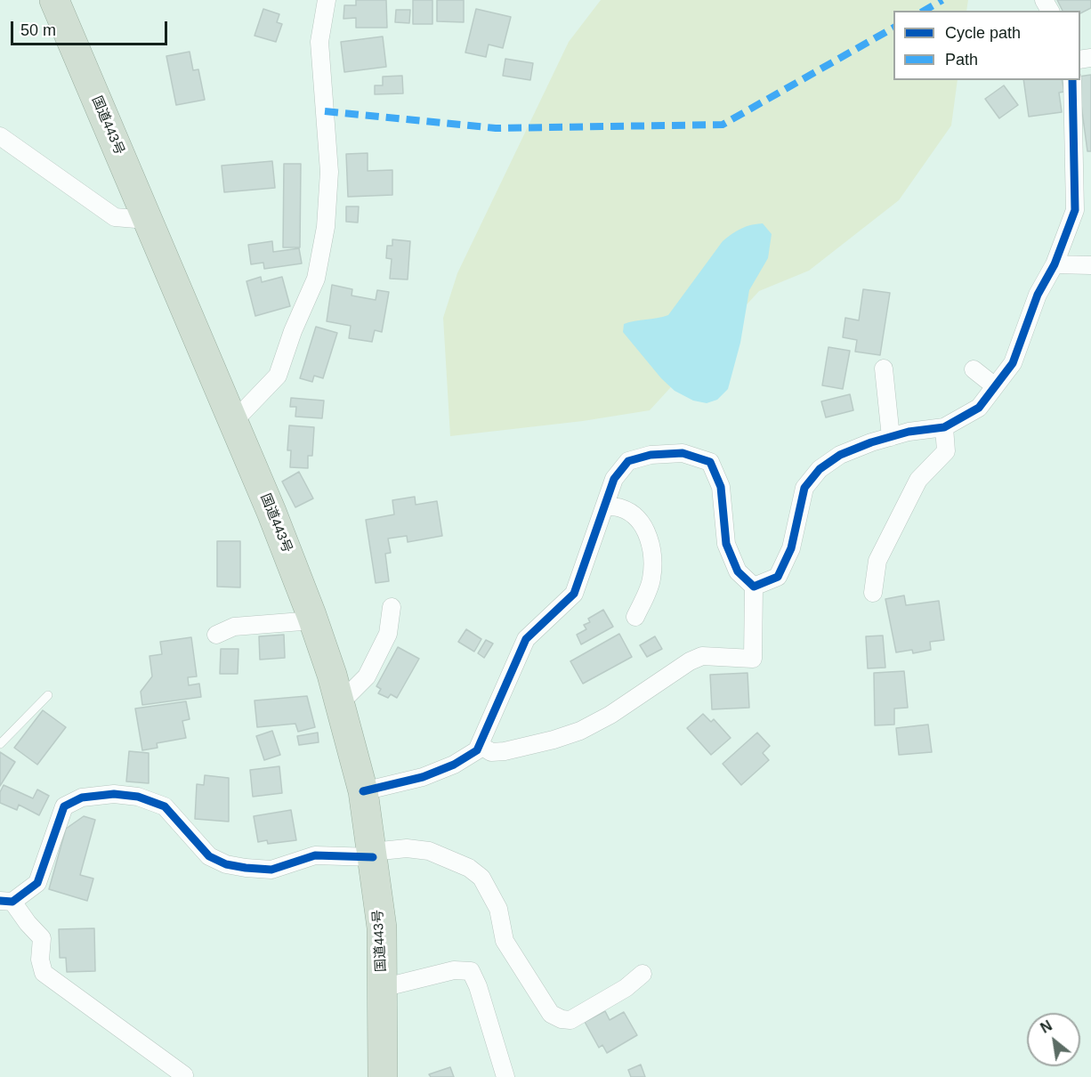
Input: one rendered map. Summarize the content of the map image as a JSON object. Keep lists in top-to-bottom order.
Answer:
{
  "streets": {
    "highway": ["国道443号"]
  },
  "legend": ["Cycle path", "Path"],
  "scale_bar": "50 m",
  "north": "top left"
}
